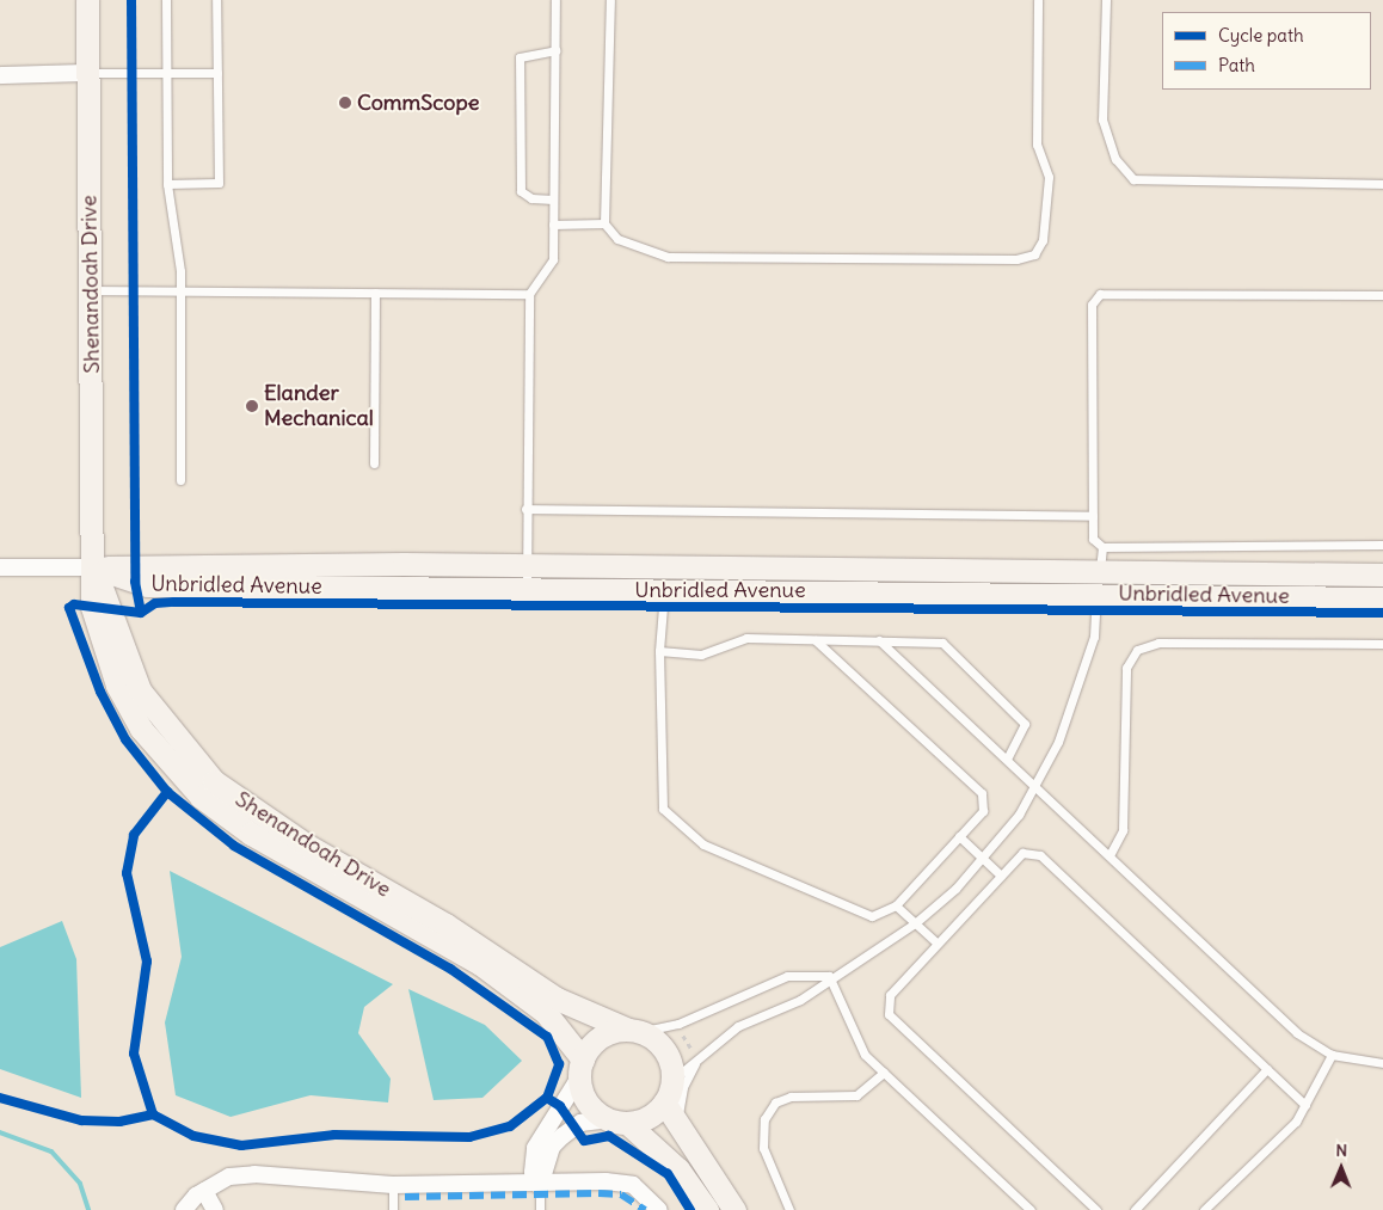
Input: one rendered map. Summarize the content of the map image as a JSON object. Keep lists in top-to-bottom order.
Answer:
{
  "streets": {
    "street": ["Shenandoah Drive", "Unbridled Avenue"]
  },
  "crossings": [
    ["Shenandoah Drive", "Unbridled Avenue"]
  ],
  "places": ["CommScope", "Elander Mechanical"],
  "legend": ["Cycle path", "Path"],
  "north": "top"
}
